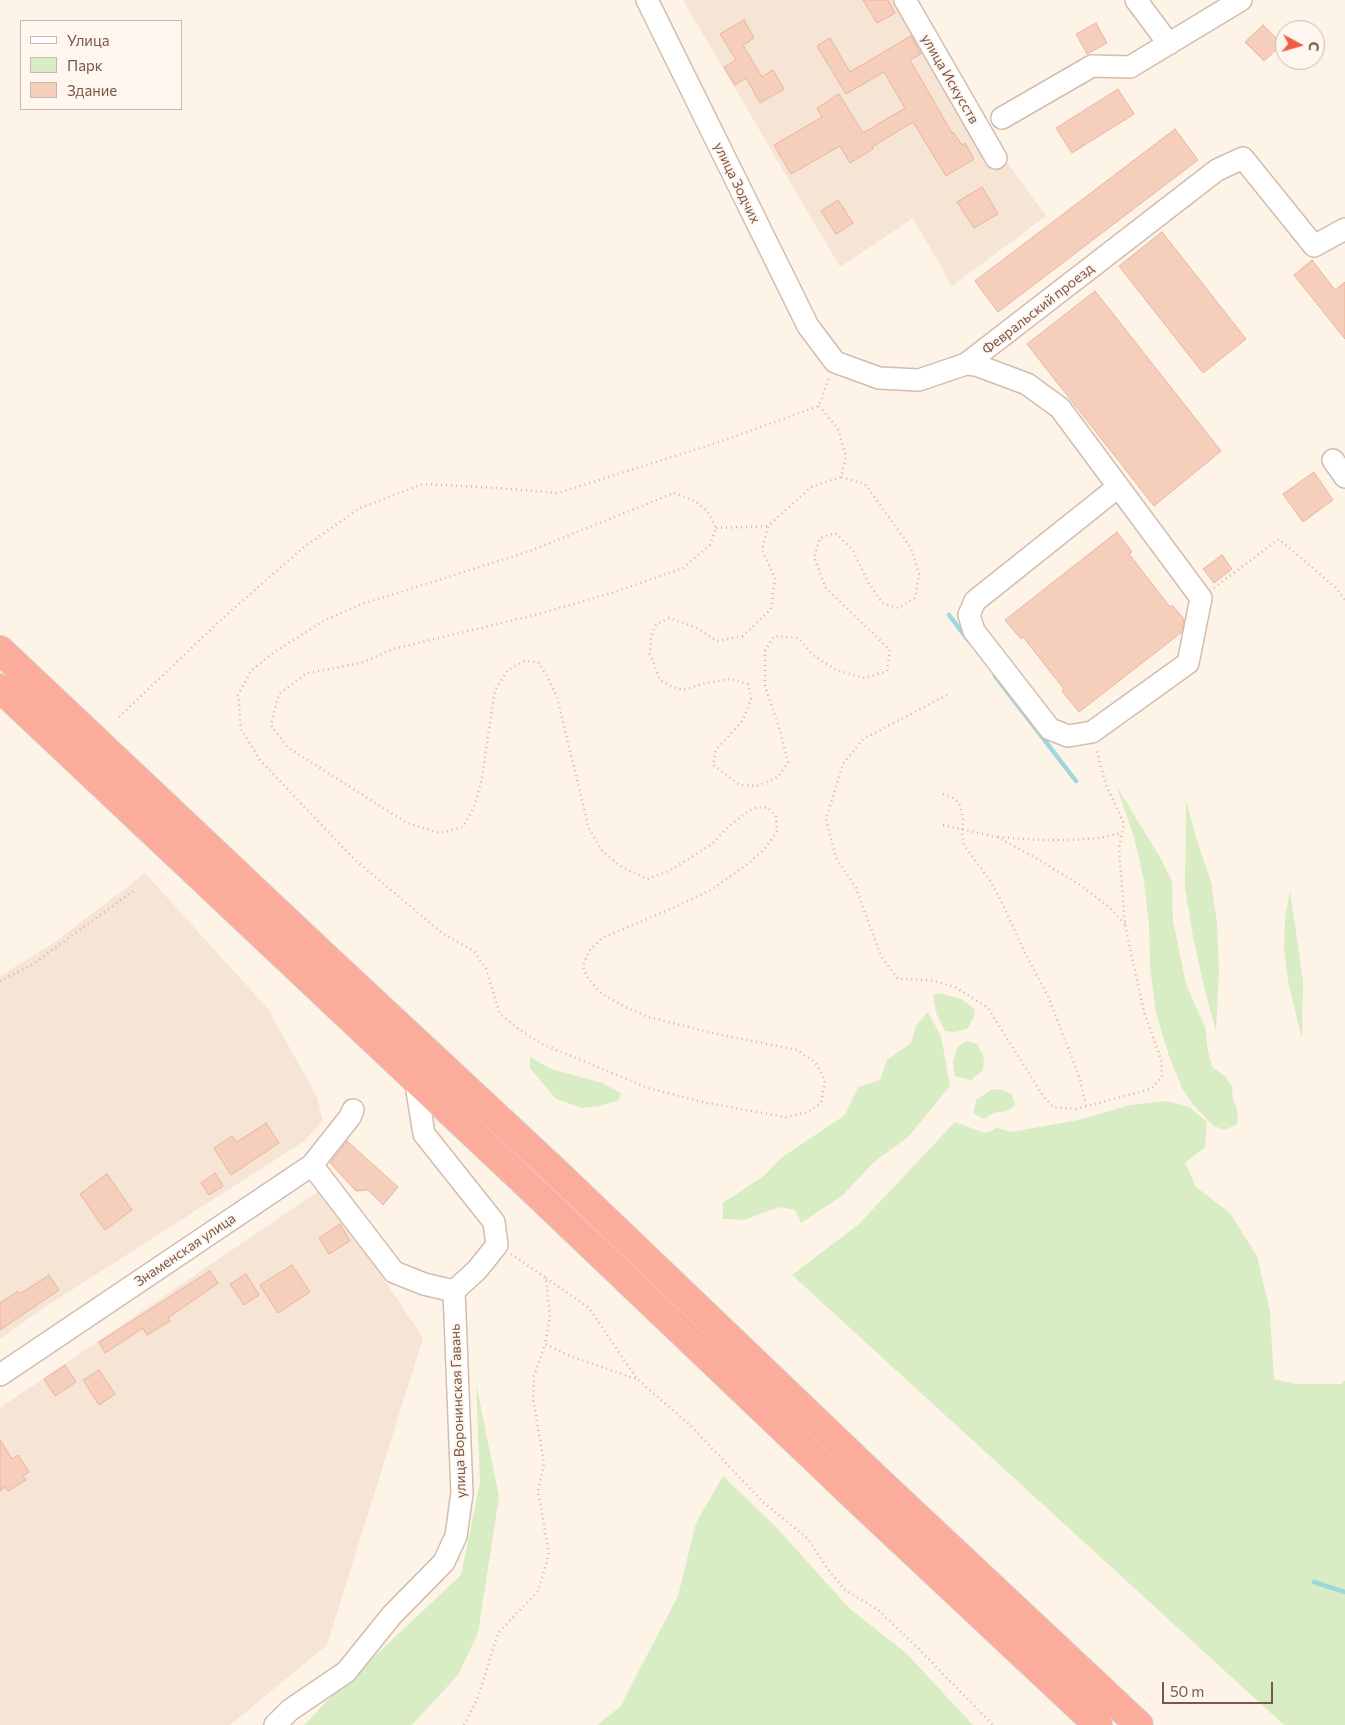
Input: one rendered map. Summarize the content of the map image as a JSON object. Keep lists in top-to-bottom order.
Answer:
{
  "streets": {
    "street": [
      "улица Искусств",
      "улица Зодчих",
      "Февральский проезд",
      "Знаменская улица",
      "улица Воронинская Гавань"
    ]
  },
  "crossings": [
    ["улица Зодчих", "Февральский проезд"]
  ],
  "legend": ["Улица", "Парк", "Здание"],
  "scale_bar": "50 m",
  "north": "right"
}
